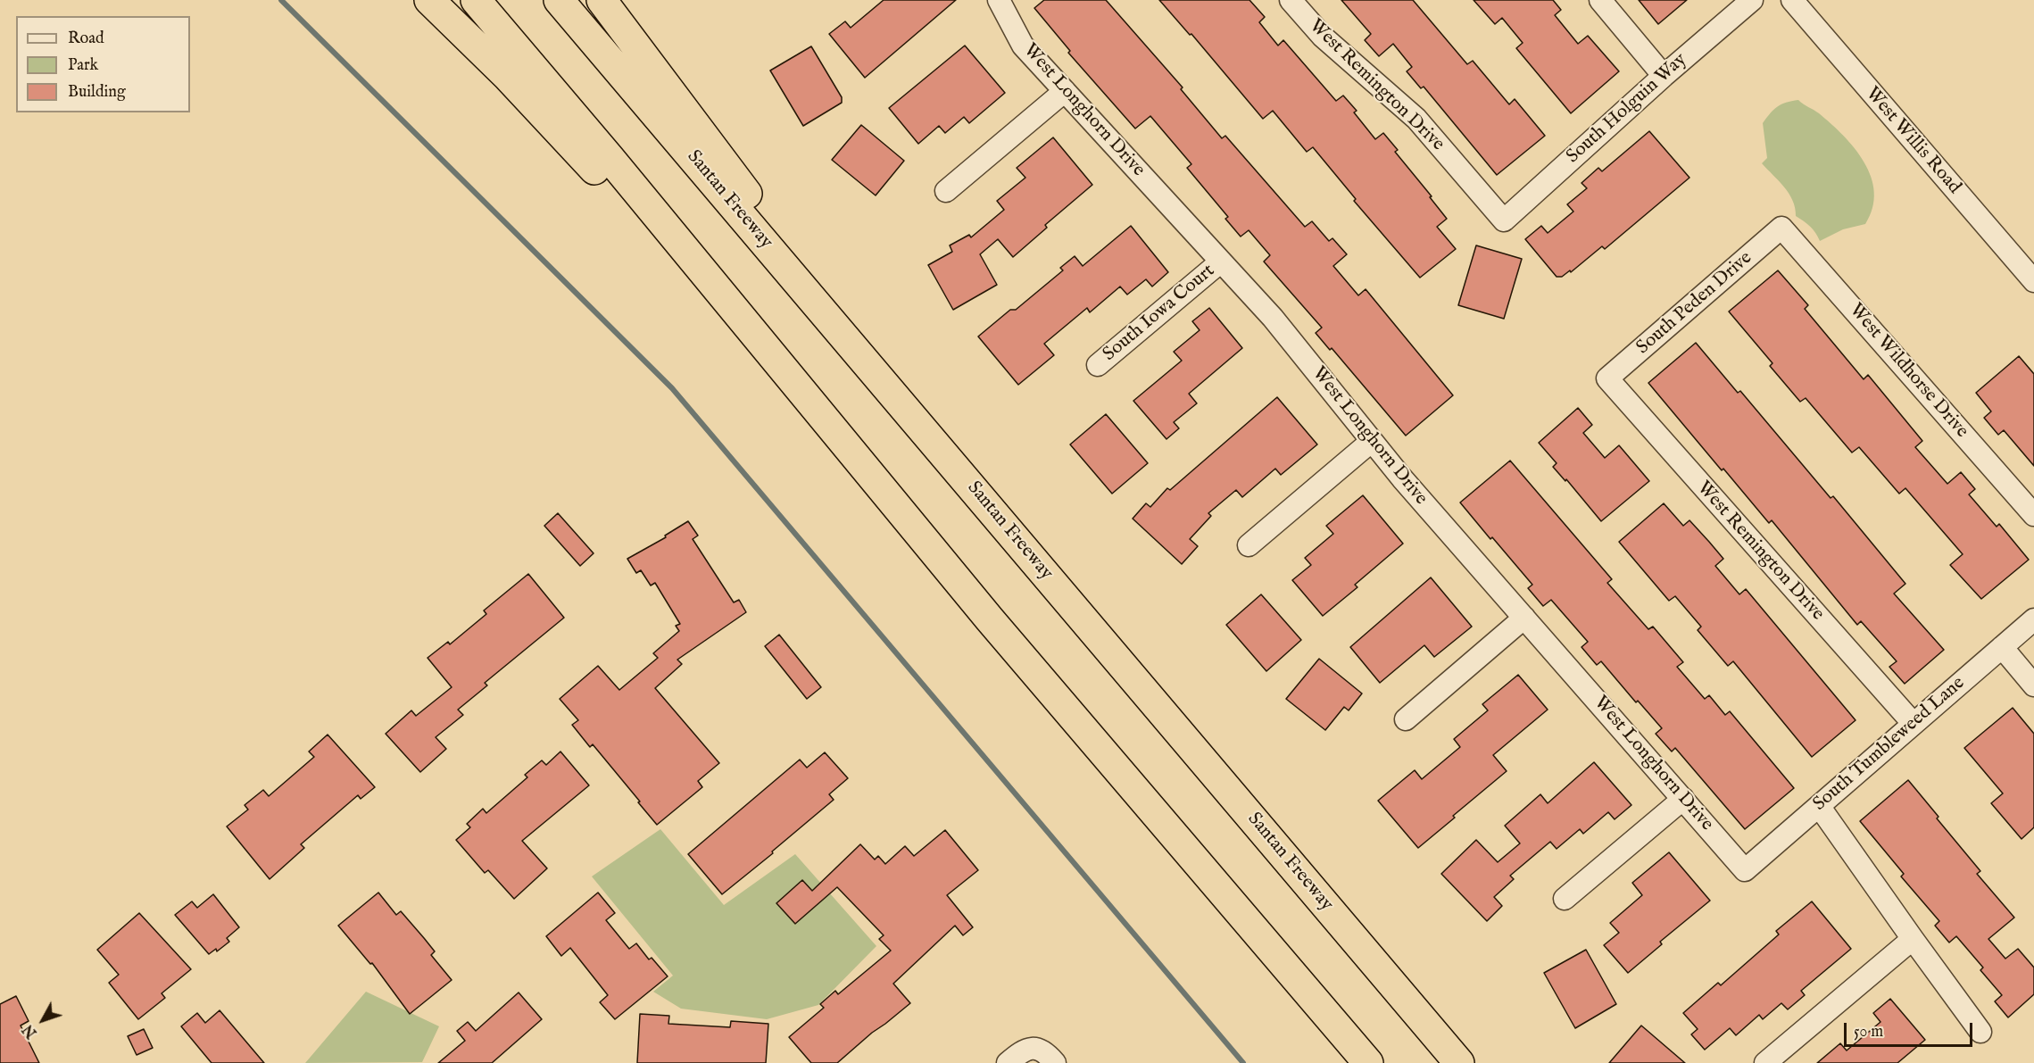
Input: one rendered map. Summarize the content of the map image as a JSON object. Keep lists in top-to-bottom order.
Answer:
{
  "streets": {
    "highway": ["Santan Freeway"],
    "street": [
      "West Remington Drive",
      "South Holguin Way",
      "West Longhorn Drive",
      "West Willis Road",
      "South Peden Drive",
      "South Iowa Court",
      "West Wildhorse Drive",
      "South Tumbleweed Lane"
    ]
  },
  "crossings": [
    ["West Remington Drive", "South Holguin Way"],
    ["West Remington Drive", "South Peden Drive"],
    ["West Remington Drive", "South Tumbleweed Lane"],
    ["West Longhorn Drive", "South Iowa Court"],
    ["West Longhorn Drive", "South Tumbleweed Lane"],
    ["South Peden Drive", "West Wildhorse Drive"]
  ],
  "legend": ["Road", "Park", "Building"],
  "scale_bar": "50 m",
  "north": "bottom left"
}
